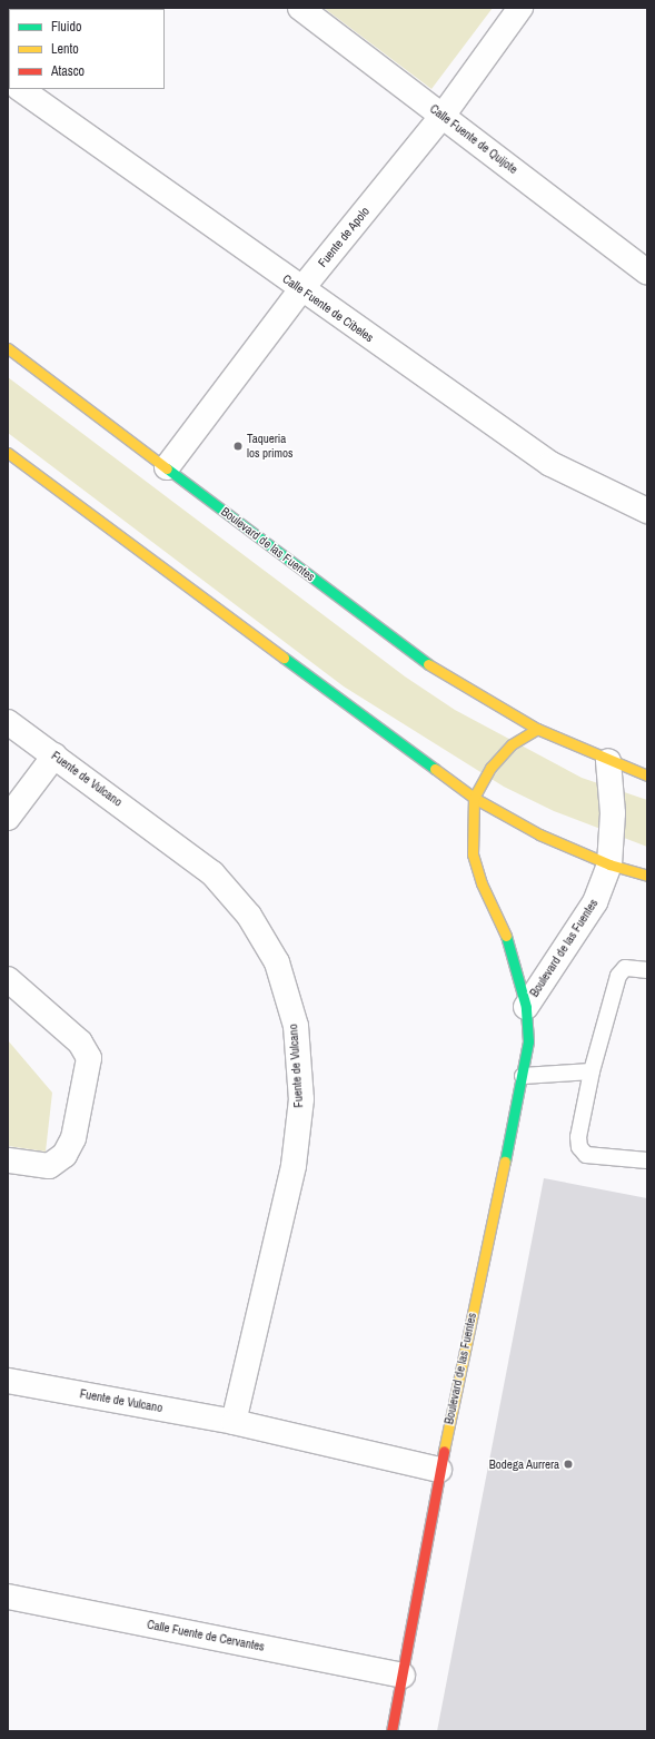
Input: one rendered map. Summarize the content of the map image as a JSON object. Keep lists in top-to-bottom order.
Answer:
{
  "streets": {
    "street": [
      "Calle Fuente de Quijote",
      "Fuente de Apolo",
      "Calle Fuente de Cibeles",
      "Boulevard de las Fuentes",
      "Fuente de Vulcano",
      "Calle Fuente de Cervantes"
    ]
  },
  "crossings": [
    ["Calle Fuente de Quijote", "Fuente de Apolo"],
    ["Fuente de Apolo", "Calle Fuente de Cibeles"],
    ["Fuente de Apolo", "Boulevard de las Fuentes"],
    ["Boulevard de las Fuentes", "Fuente de Vulcano"],
    ["Boulevard de las Fuentes", "Calle Fuente de Cervantes"]
  ],
  "places": ["Taqueria los primos", "Bodega Aurrera"],
  "legend": ["Fluido", "Lento", "Atasco"]
}
